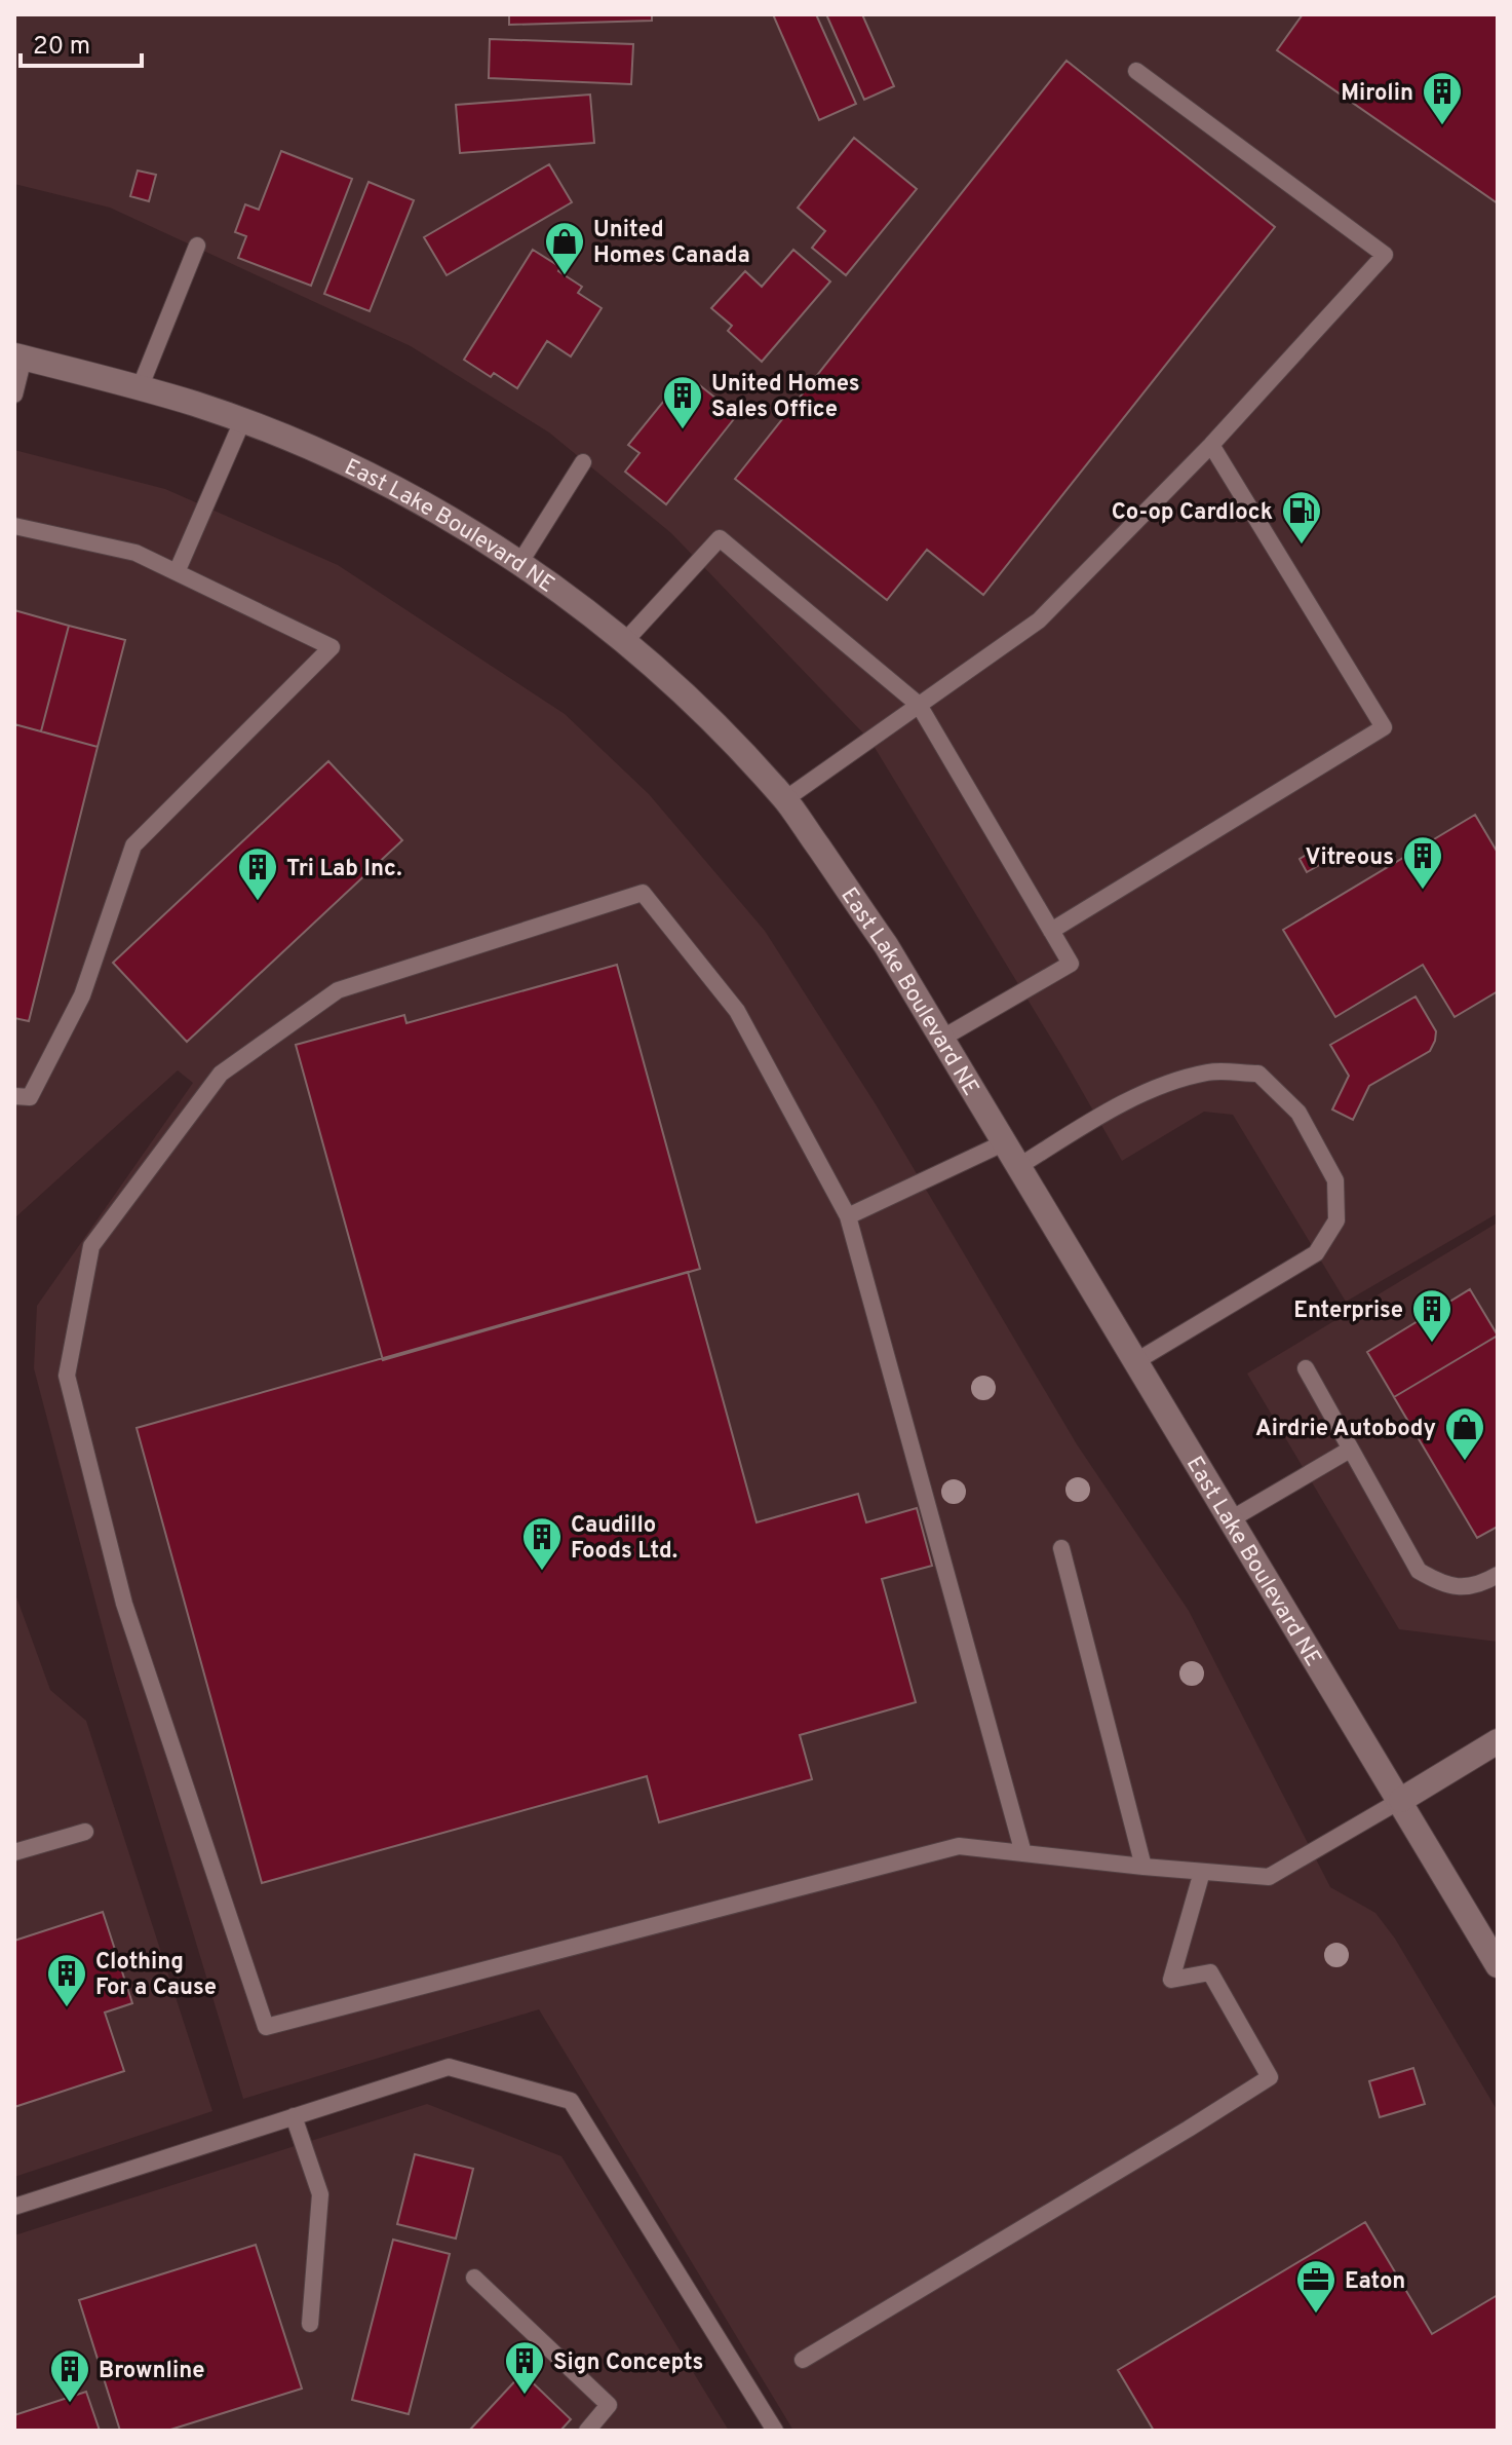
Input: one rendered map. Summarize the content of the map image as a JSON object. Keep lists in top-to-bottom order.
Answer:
{
  "streets": {
    "main road": ["East Lake Boulevard NE"]
  },
  "places": {
    "building": [
      "Mirolin",
      "United Homes Sales Office",
      "Vitreous",
      "Tri Lab Inc.",
      "Enterprise",
      "Caudillo Foods Ltd.",
      "Clothing For a Cause",
      "Sign Concepts",
      "Brownline"
    ],
    "shop": ["United Homes Canada", "Airdrie Autobody"],
    "fuel station": ["Co-op Cardlock"],
    "office": ["Eaton"]
  },
  "scale_bar": "20 m"
}
